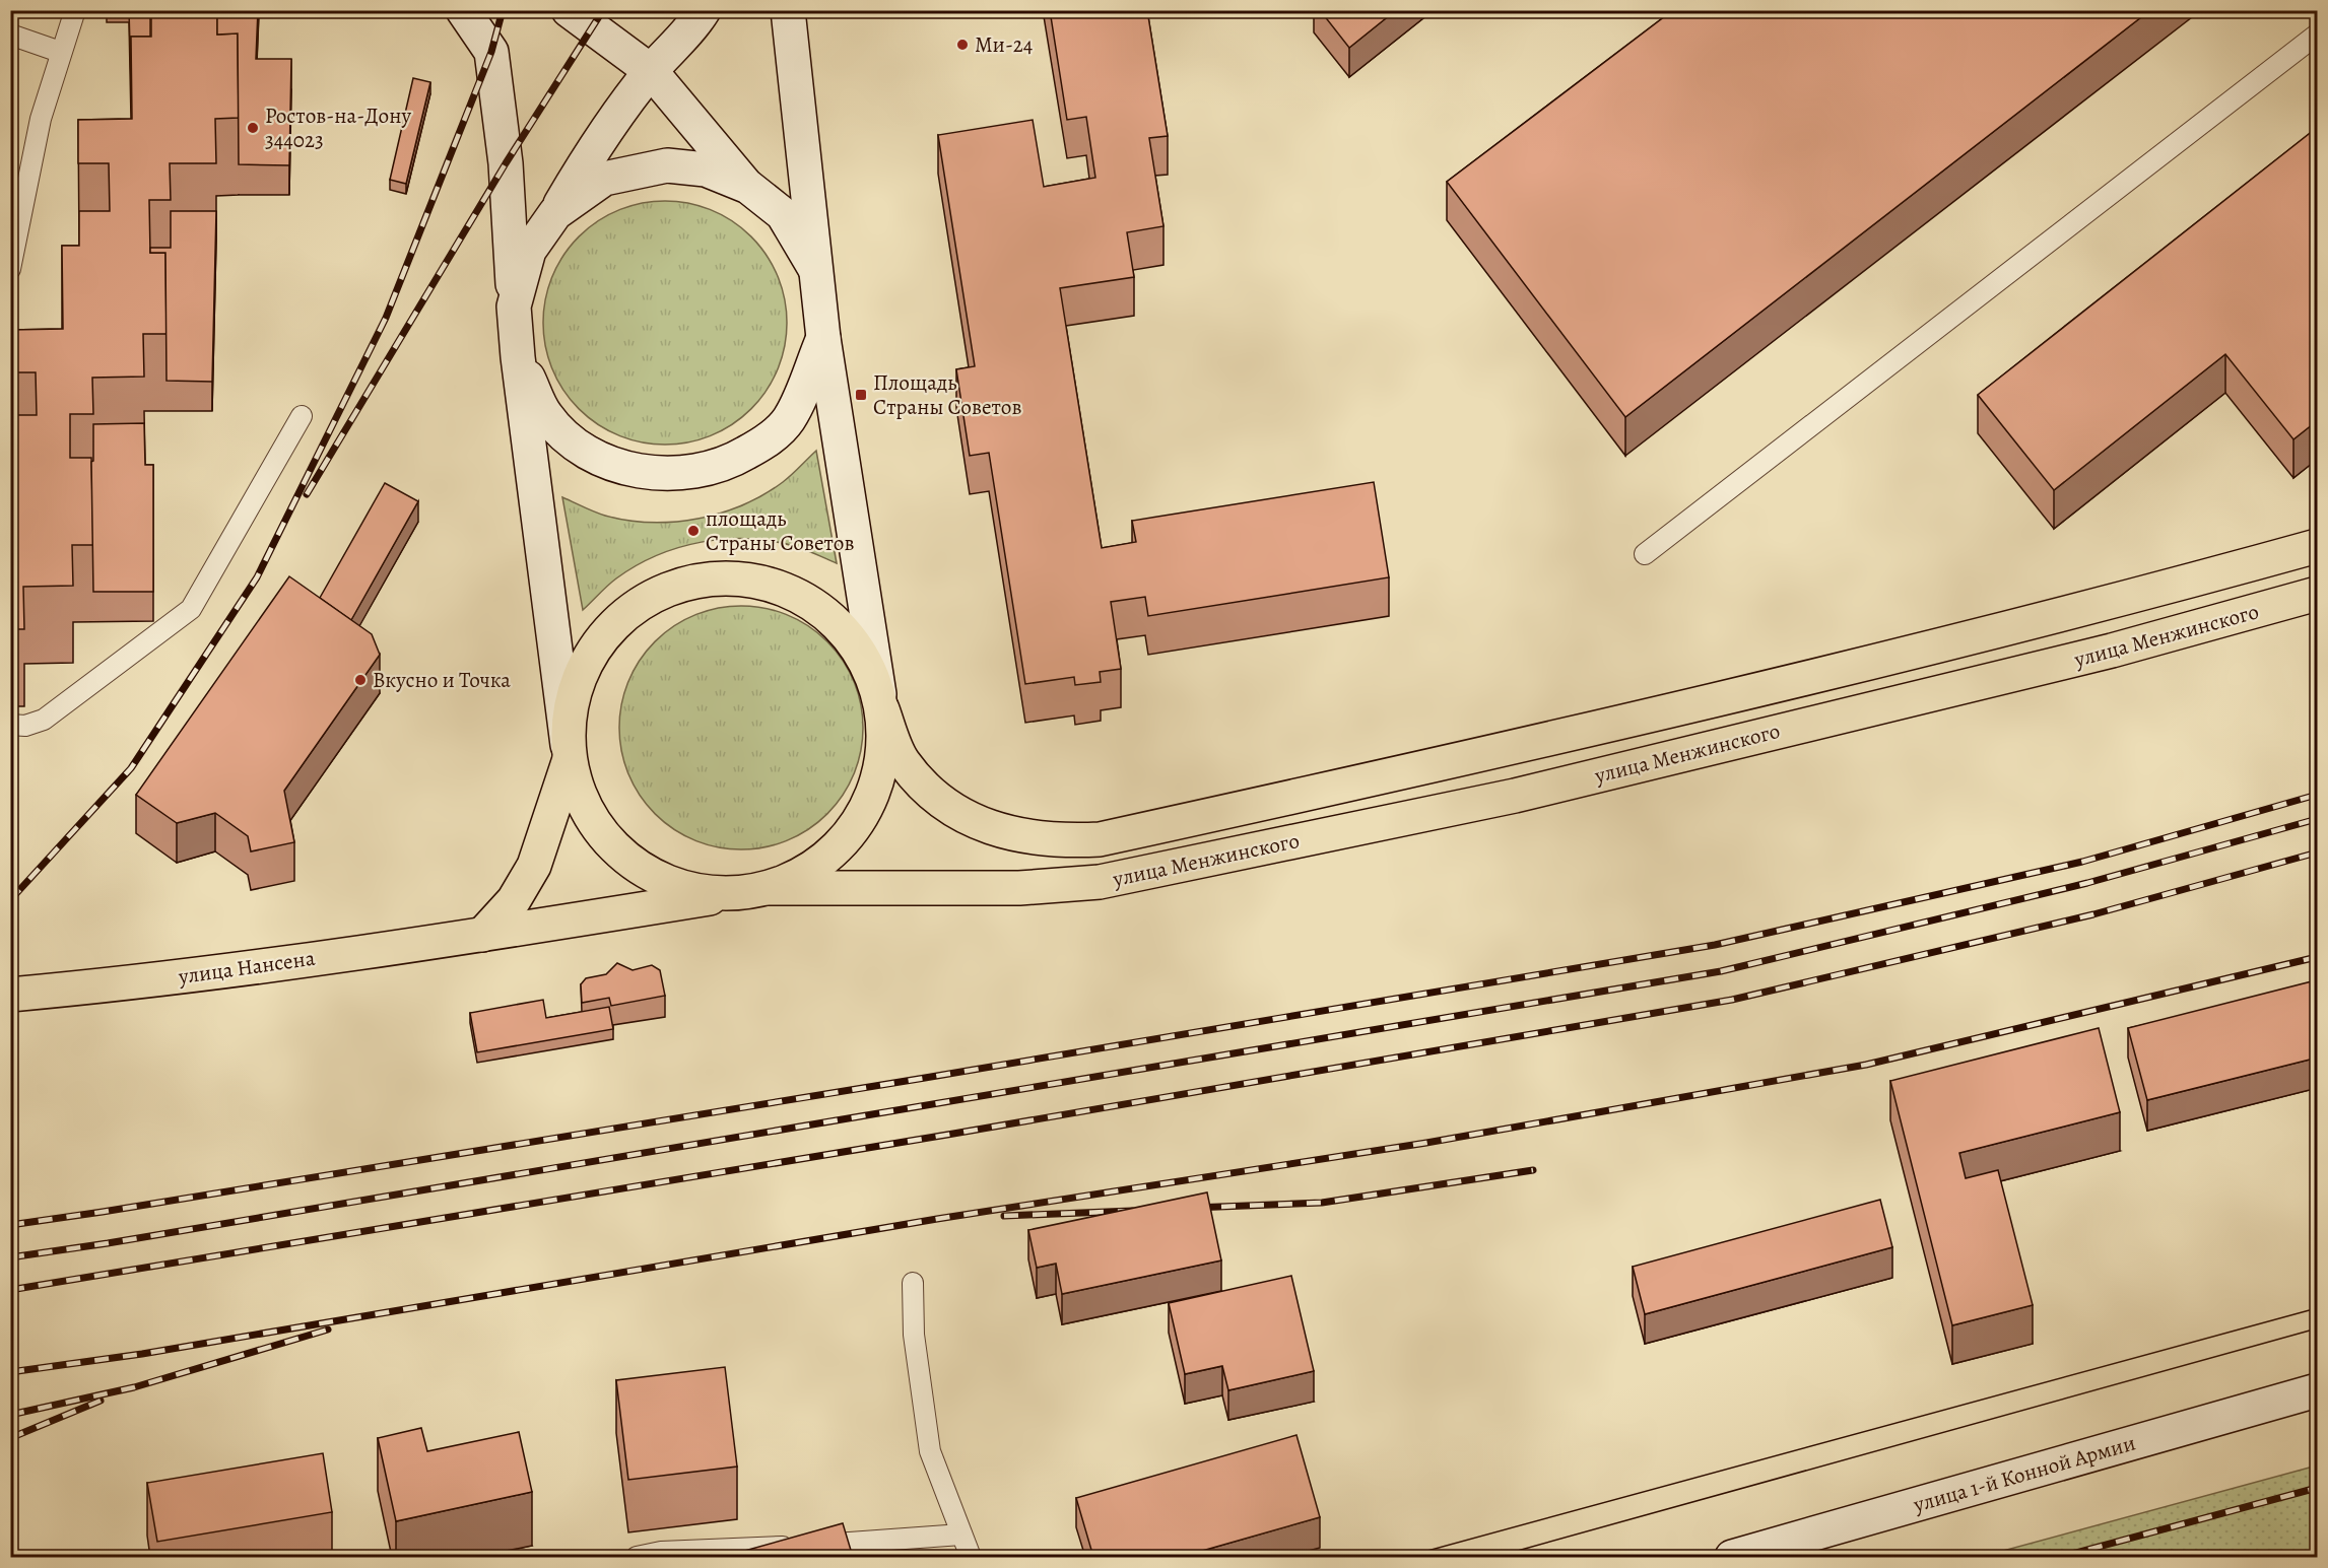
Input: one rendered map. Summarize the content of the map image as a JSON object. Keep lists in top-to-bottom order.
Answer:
{
  "streets": {
    "main road": ["улица Менжинского", "улица Нансена", "улица 1-й Конной Армии"]
  },
  "crossings": [
    ["улица Менжинского", "улица Нансена"]
  ],
  "places": {
    "other": [
      "Ми-24",
      "Ростов-на-Дону 344023",
      "площадь Страны Советов",
      "Вкусно и Точка"
    ],
    "transit": ["Площадь Страны Советов"]
  }
}
